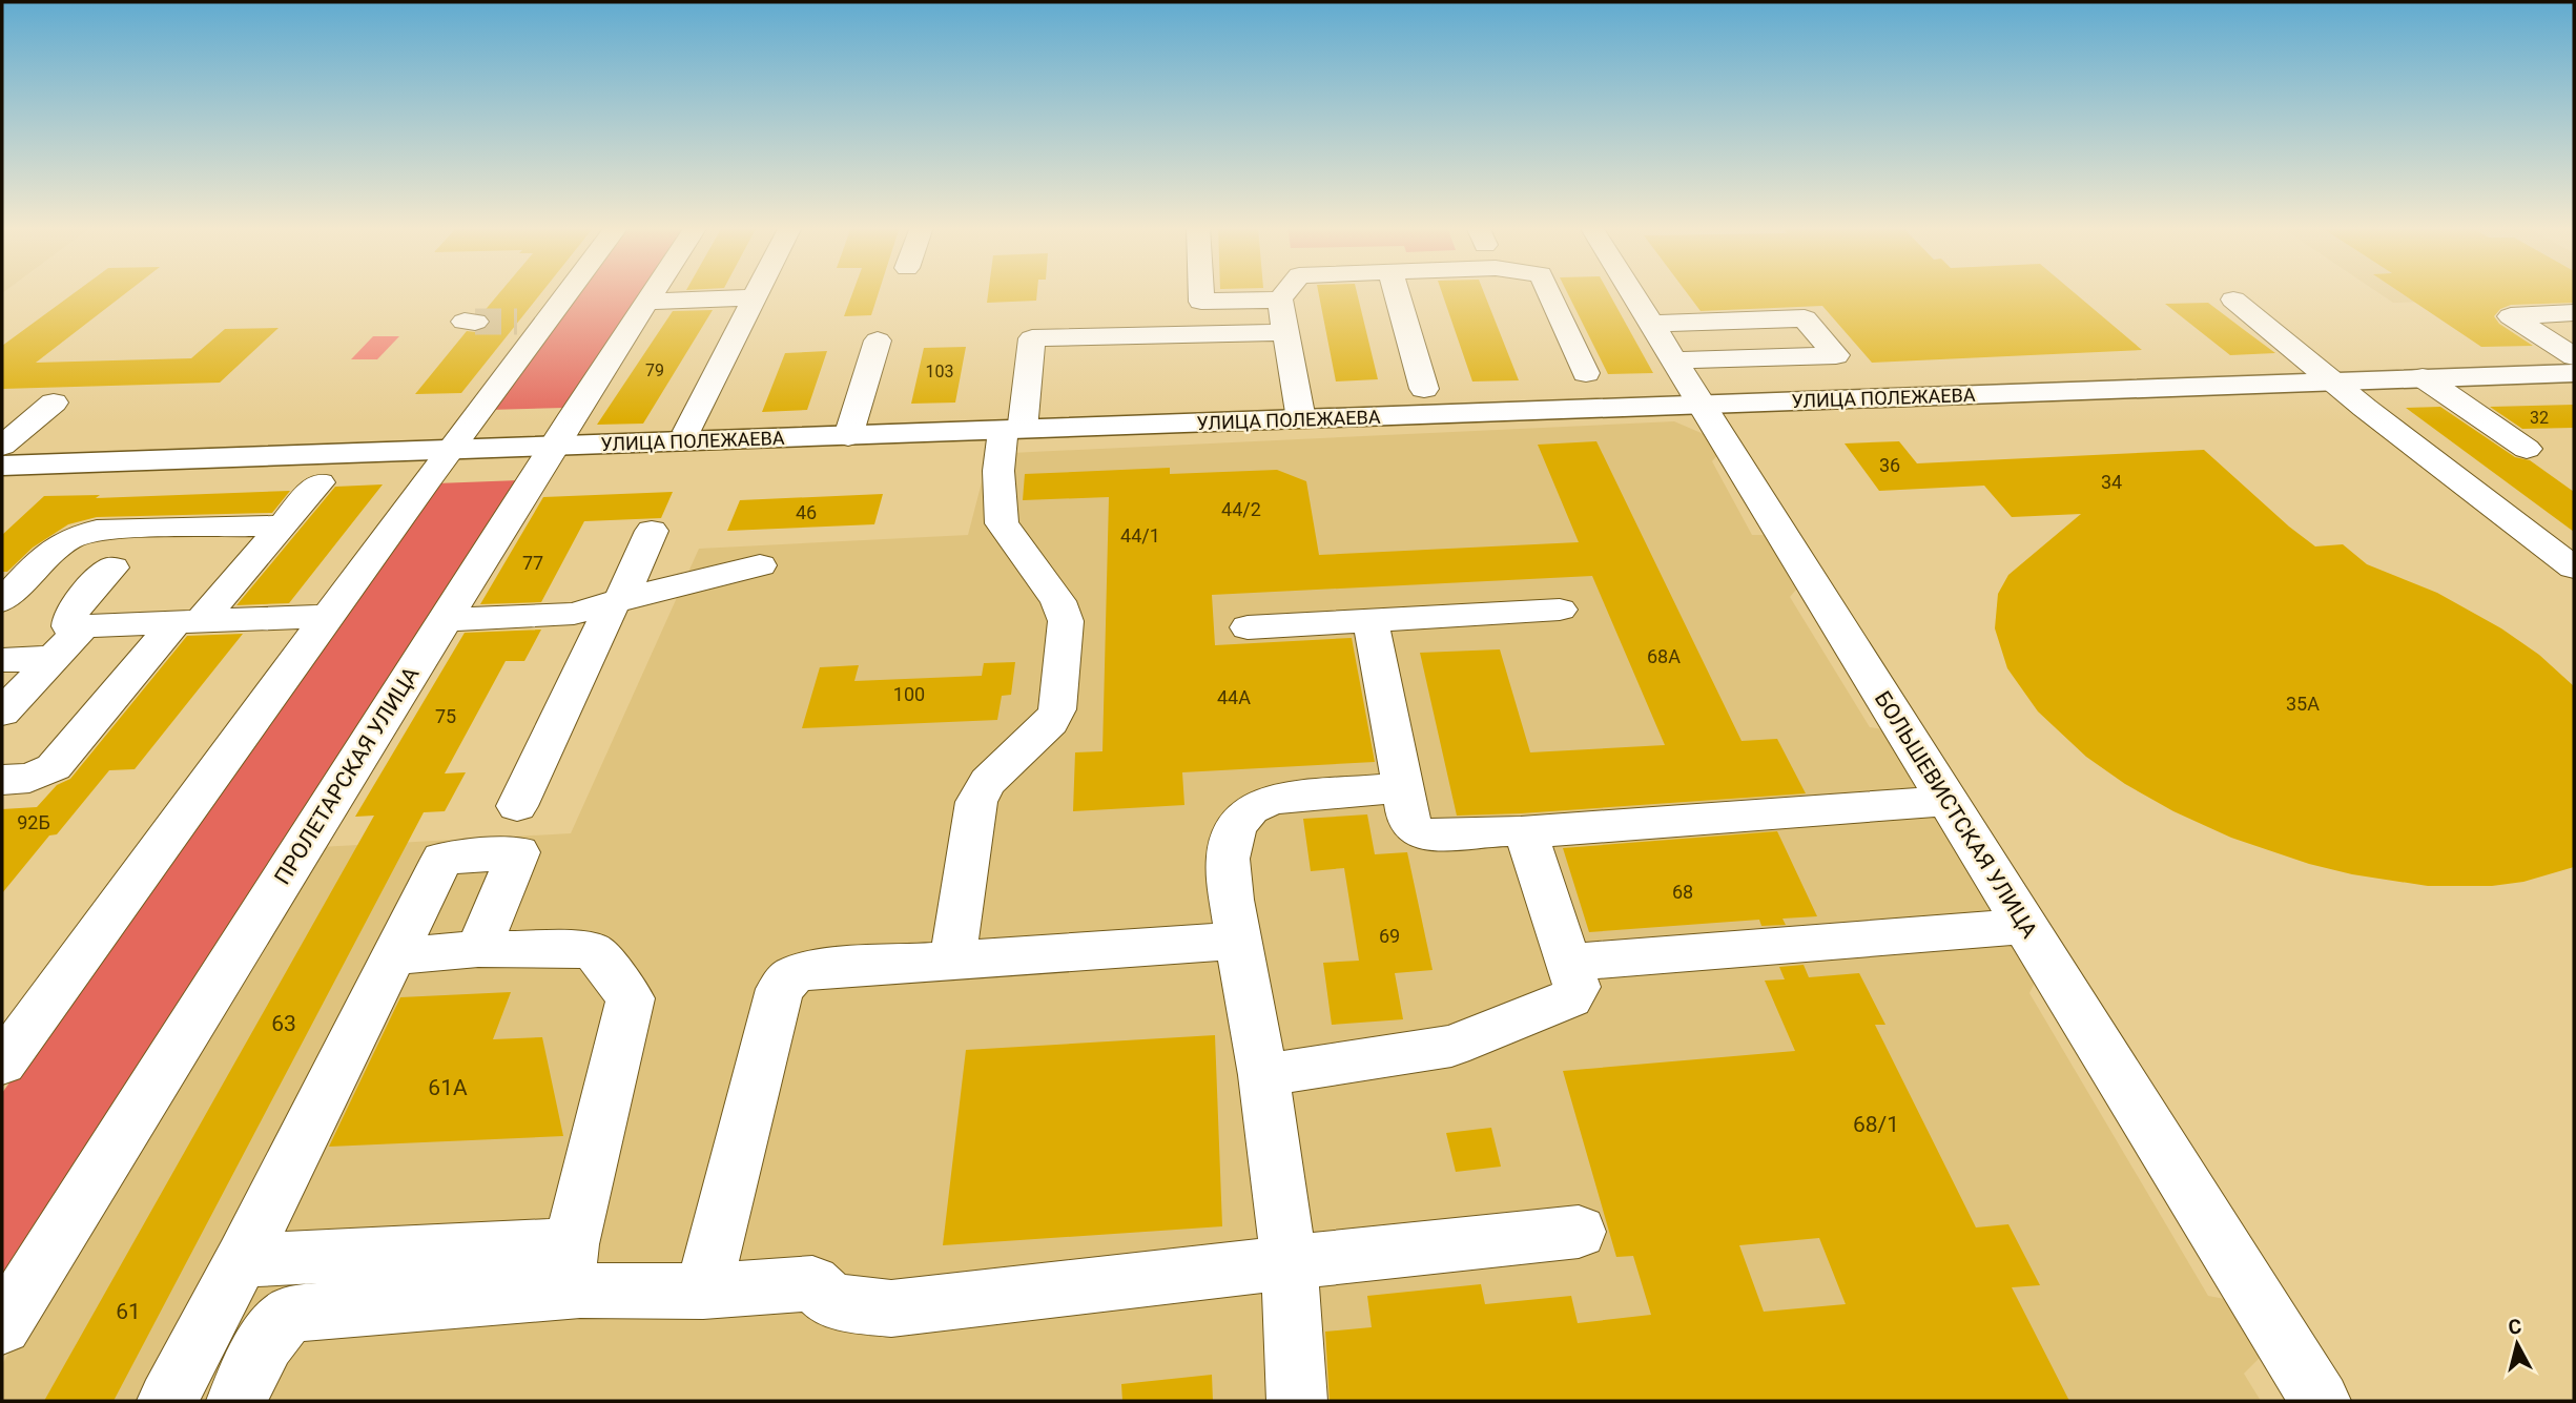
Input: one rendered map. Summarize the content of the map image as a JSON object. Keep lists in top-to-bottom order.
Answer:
{
  "streets": {
    "main road": ["УЛИЦА ПОЛЕЖАЕВА"],
    "street": ["ПРОЛЕТАРСКАЯ УЛИЦА", "БОЛЬШЕВИСТСКАЯ УЛИЦА"]
  },
  "crossings": [
    ["УЛИЦА ПОЛЕЖАЕВА", "ПРОЛЕТАРСКАЯ УЛИЦА"],
    ["УЛИЦА ПОЛЕЖАЕВА", "БОЛЬШЕВИСТСКАЯ УЛИЦА"]
  ],
  "house_numbers": [
    "79",
    "103",
    "32",
    "36",
    "34",
    "44/2",
    "46",
    "44/1",
    "77",
    "68А",
    "100",
    "44А",
    "35А",
    "75",
    "92Б",
    "68",
    "69",
    "63",
    "61А",
    "68/1",
    "61"
  ],
  "north": "top"
}
